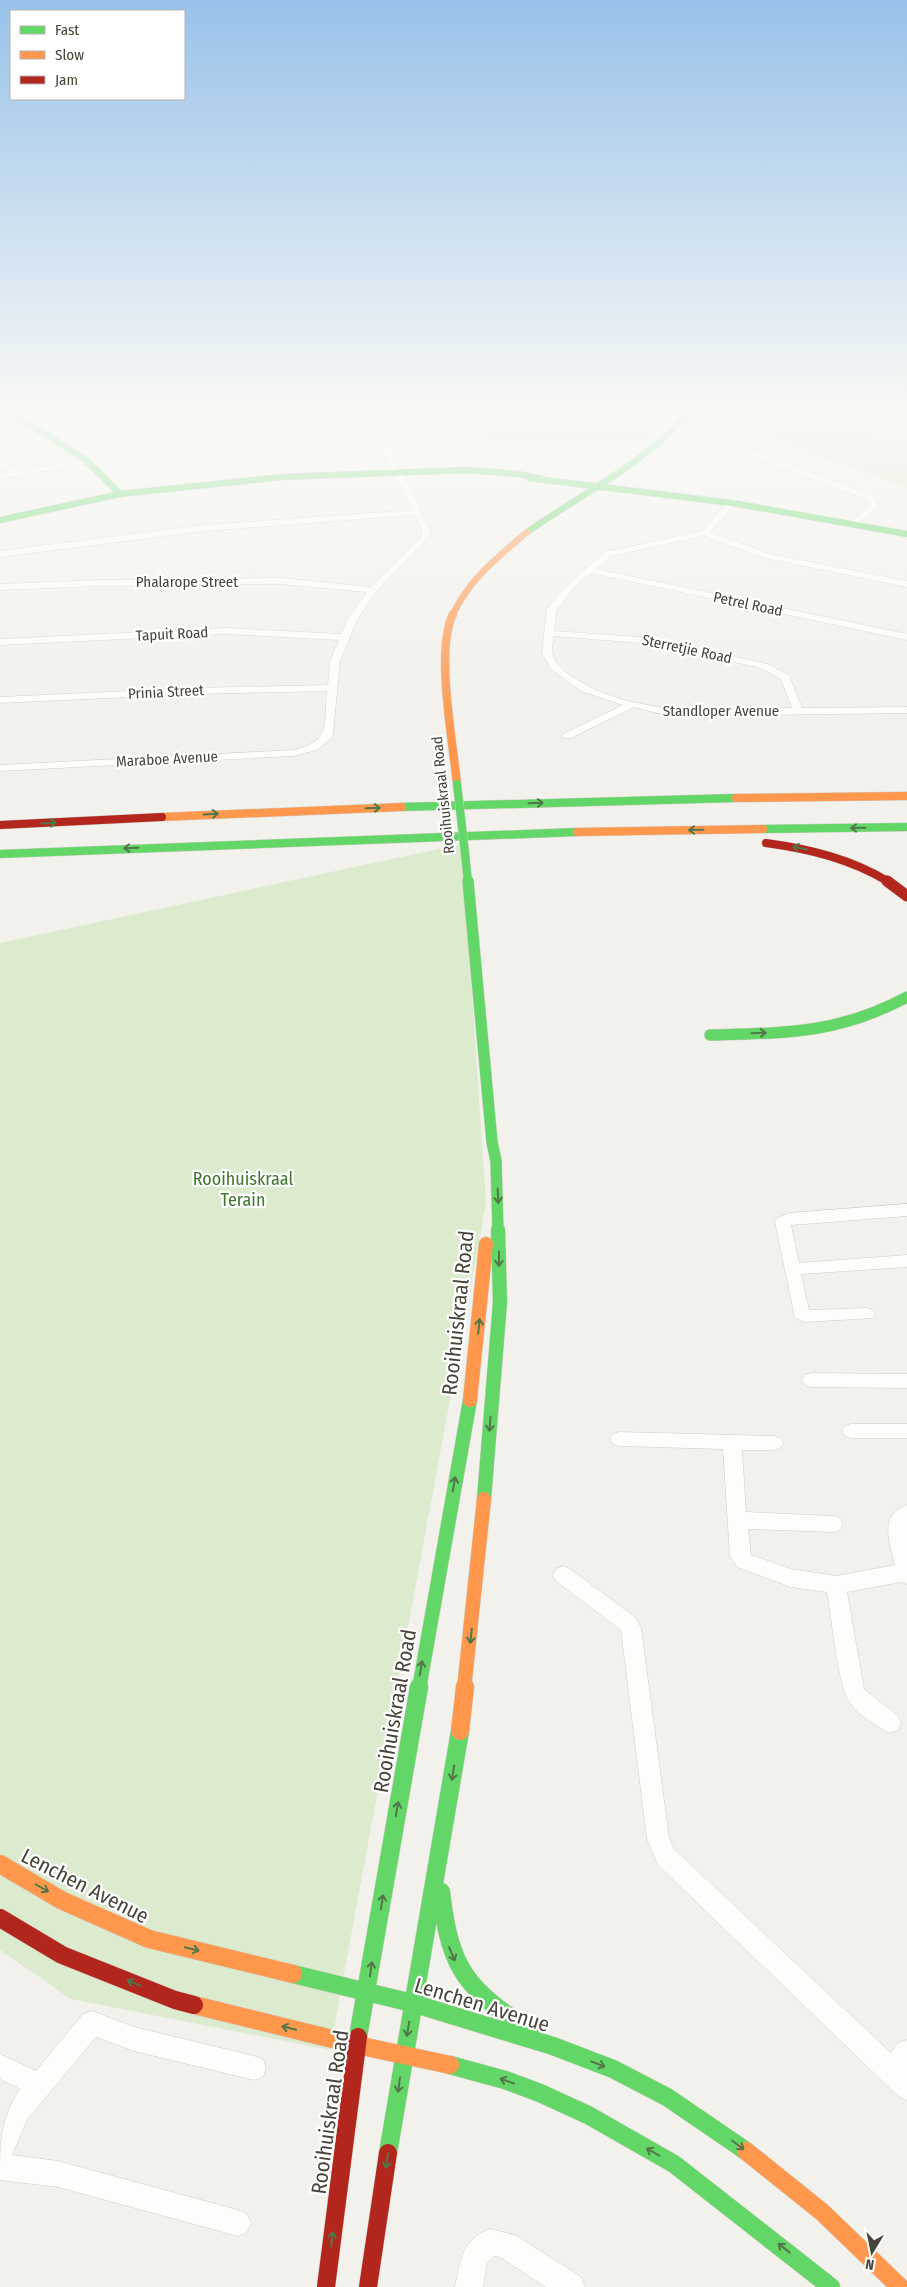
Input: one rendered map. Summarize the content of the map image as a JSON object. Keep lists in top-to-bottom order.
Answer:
{
  "streets": {
    "main road": ["Rooihuiskraal Road", "Lenchen Avenue"],
    "street": [
      "Phalarope Street",
      "Petrel Road",
      "Tapuit Road",
      "Sterretjie Road",
      "Prinia Street",
      "Standloper Avenue",
      "Maraboe Avenue"
    ]
  },
  "crossings": [
    ["Petrel Road", "Standloper Avenue"],
    ["Sterretjie Road", "Standloper Avenue"],
    ["Prinia Street", "Maraboe Avenue"],
    ["Rooihuiskraal Road", "Lenchen Avenue"]
  ],
  "parks": ["Rooihuiskraal Terain"],
  "legend": ["Fast", "Slow", "Jam"],
  "north": "bottom"
}
